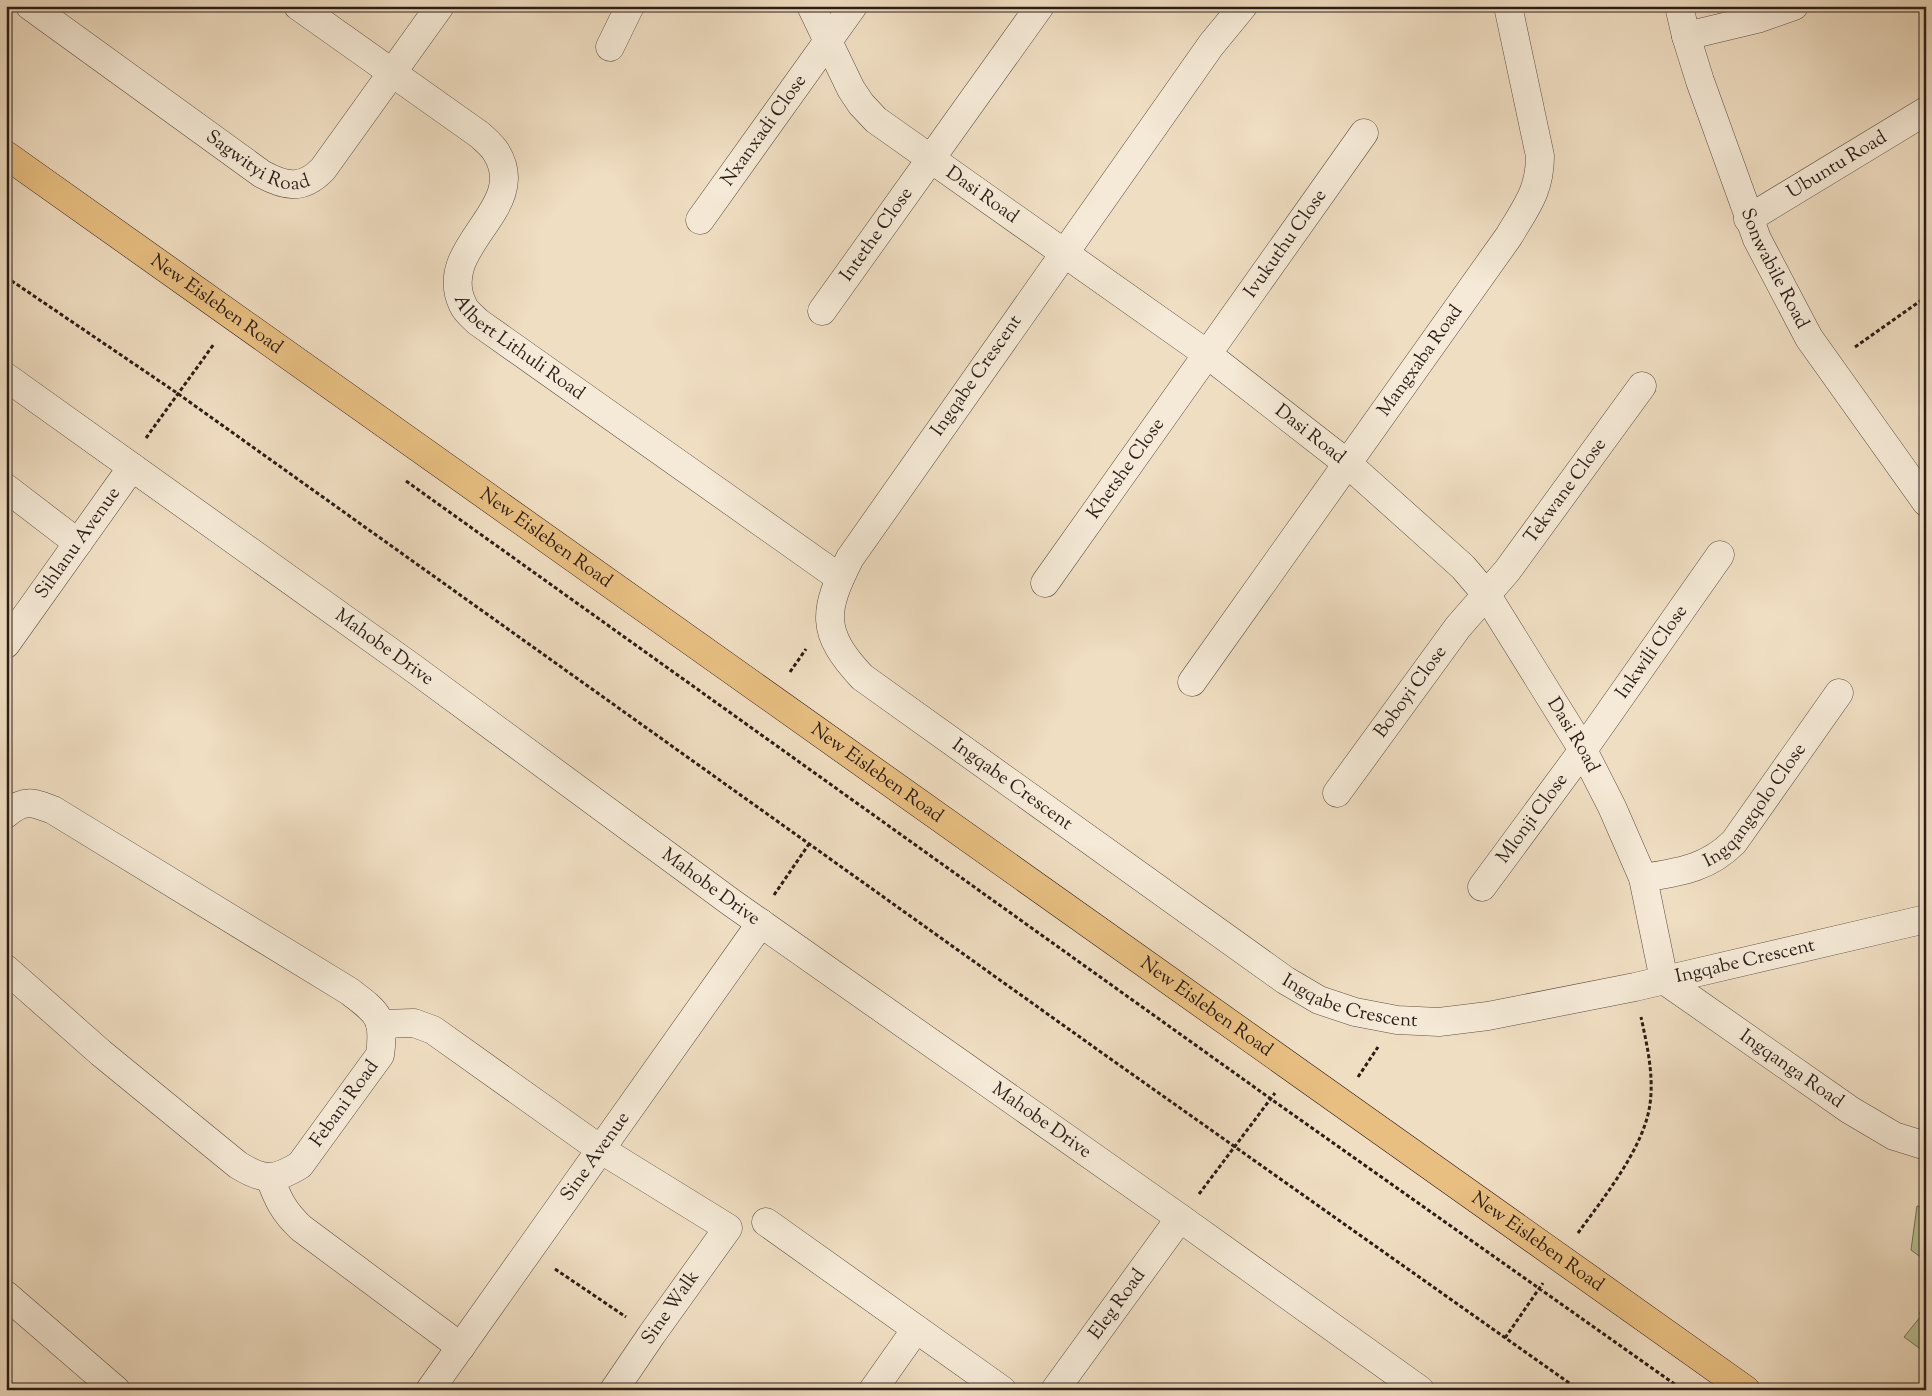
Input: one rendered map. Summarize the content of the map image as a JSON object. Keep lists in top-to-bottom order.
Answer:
{
  "streets": {
    "main road": ["New Eisleben Road"],
    "street": [
      "Nxanxadi Close",
      "Sagwityi Road",
      "Ubuntu Road",
      "Dasi Road",
      "Intethe Close",
      "Ivukuthu Close",
      "Sonwabile Road",
      "Albert Lithuli Road",
      "Mangxaba Road",
      "Ingqabe Crescent",
      "Khetshe Close",
      "Tekwane Close",
      "Sihlanu Avenue",
      "Mahobe Drive",
      "Inkwili Close",
      "Boboyi Close",
      "Ingqangqolo Close",
      "Mlonji Close",
      "Ingqanga Road",
      "Febani Road",
      "Sine Avenue",
      "Eleg Road",
      "Sine Walk"
    ]
  },
  "crossings": [
    ["Nxanxadi Close", "Dasi Road"],
    ["Sagwityi Road", "Albert Lithuli Road"],
    ["Ubuntu Road", "Sonwabile Road"],
    ["Dasi Road", "Intethe Close"],
    ["Dasi Road", "Ivukuthu Close"],
    ["Dasi Road", "Mangxaba Road"],
    ["Dasi Road", "Ingqabe Crescent"],
    ["Dasi Road", "Khetshe Close"],
    ["Dasi Road", "Tekwane Close"],
    ["Dasi Road", "Inkwili Close"],
    ["Dasi Road", "Boboyi Close"],
    ["Dasi Road", "Ingqangqolo Close"],
    ["Dasi Road", "Mlonji Close"],
    ["Dasi Road", "Ingqanga Road"],
    ["Ivukuthu Close", "Khetshe Close"],
    ["Albert Lithuli Road", "Ingqabe Crescent"],
    ["Ingqabe Crescent", "Ingqanga Road"],
    ["Tekwane Close", "Boboyi Close"],
    ["Sihlanu Avenue", "Mahobe Drive"],
    ["Mahobe Drive", "Sine Avenue"],
    ["Mahobe Drive", "Eleg Road"],
    ["Inkwili Close", "Mlonji Close"],
    ["Sine Avenue", "Sine Walk"]
  ]
}
